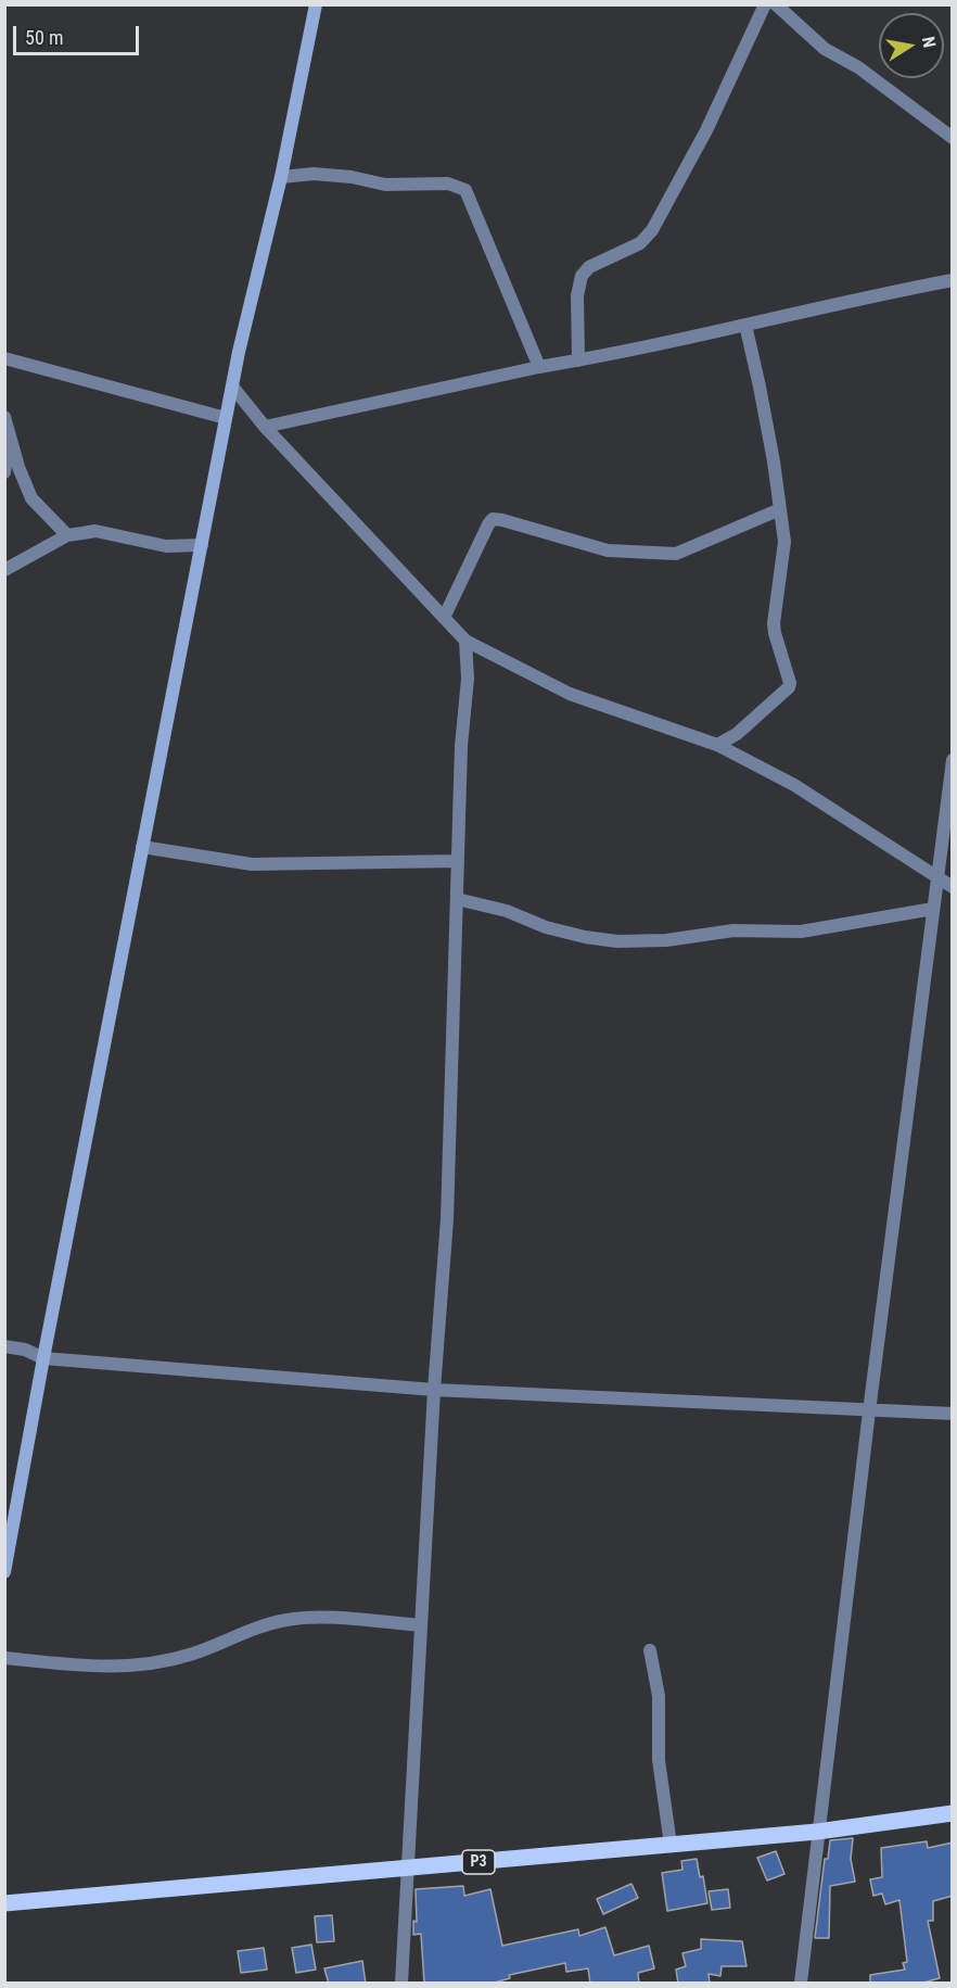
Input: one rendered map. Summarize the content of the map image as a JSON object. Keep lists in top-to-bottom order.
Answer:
{
  "streets": {
    "main road": ["P3"]
  },
  "scale_bar": "50 m",
  "north": "right"
}
